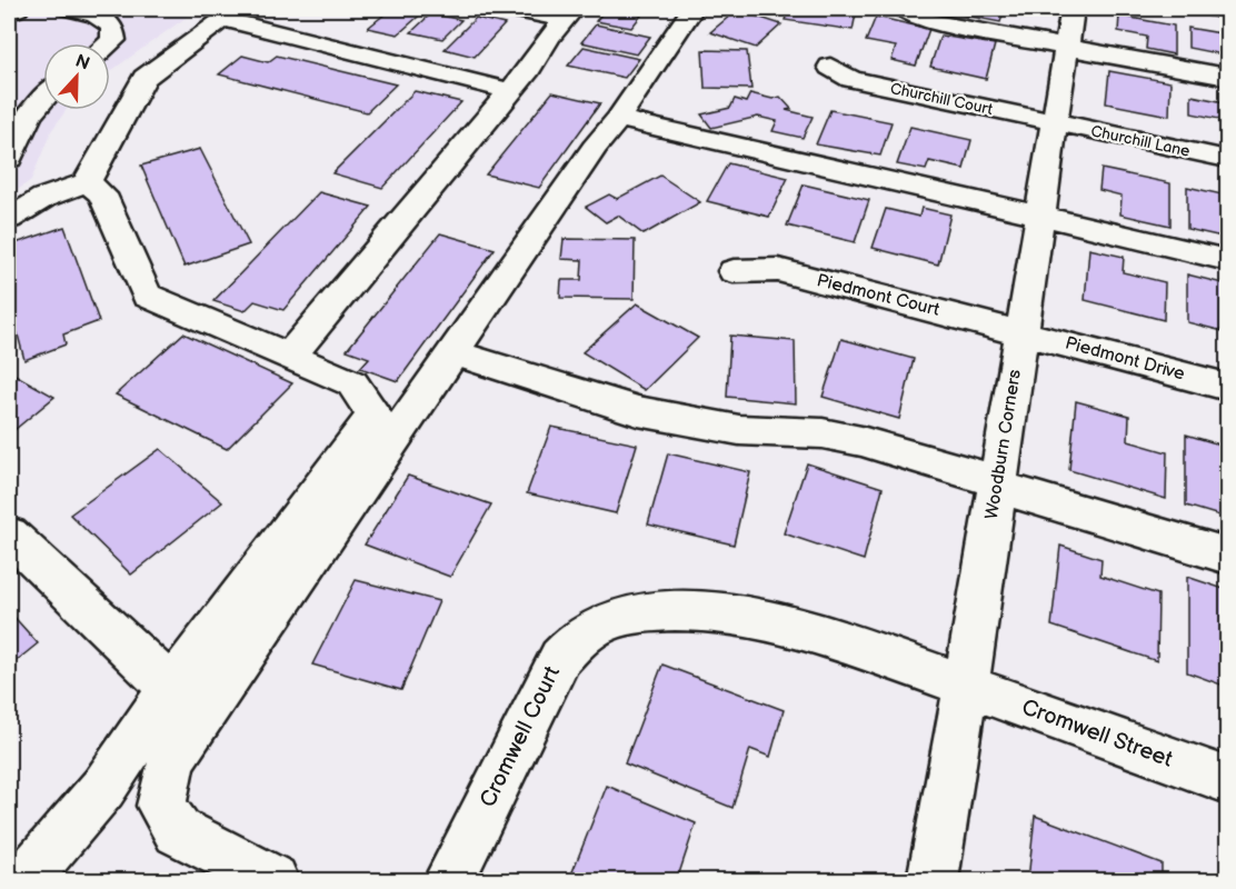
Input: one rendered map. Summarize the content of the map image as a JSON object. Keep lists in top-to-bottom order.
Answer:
{
  "streets": {
    "street": [
      "Churchill Court",
      "Churchill Lane",
      "Piedmont Court",
      "Piedmont Drive",
      "Woodburn Corners",
      "Cromwell Street",
      "Cromwell Court"
    ]
  },
  "crossings": [
    ["Churchill Court", "Churchill Lane"],
    ["Churchill Court", "Woodburn Corners"],
    ["Churchill Lane", "Woodburn Corners"],
    ["Piedmont Court", "Piedmont Drive"],
    ["Piedmont Court", "Woodburn Corners"],
    ["Piedmont Drive", "Woodburn Corners"],
    ["Woodburn Corners", "Cromwell Street"],
    ["Woodburn Corners", "Cromwell Court"],
    ["Cromwell Street", "Cromwell Court"]
  ],
  "north": "top"
}
